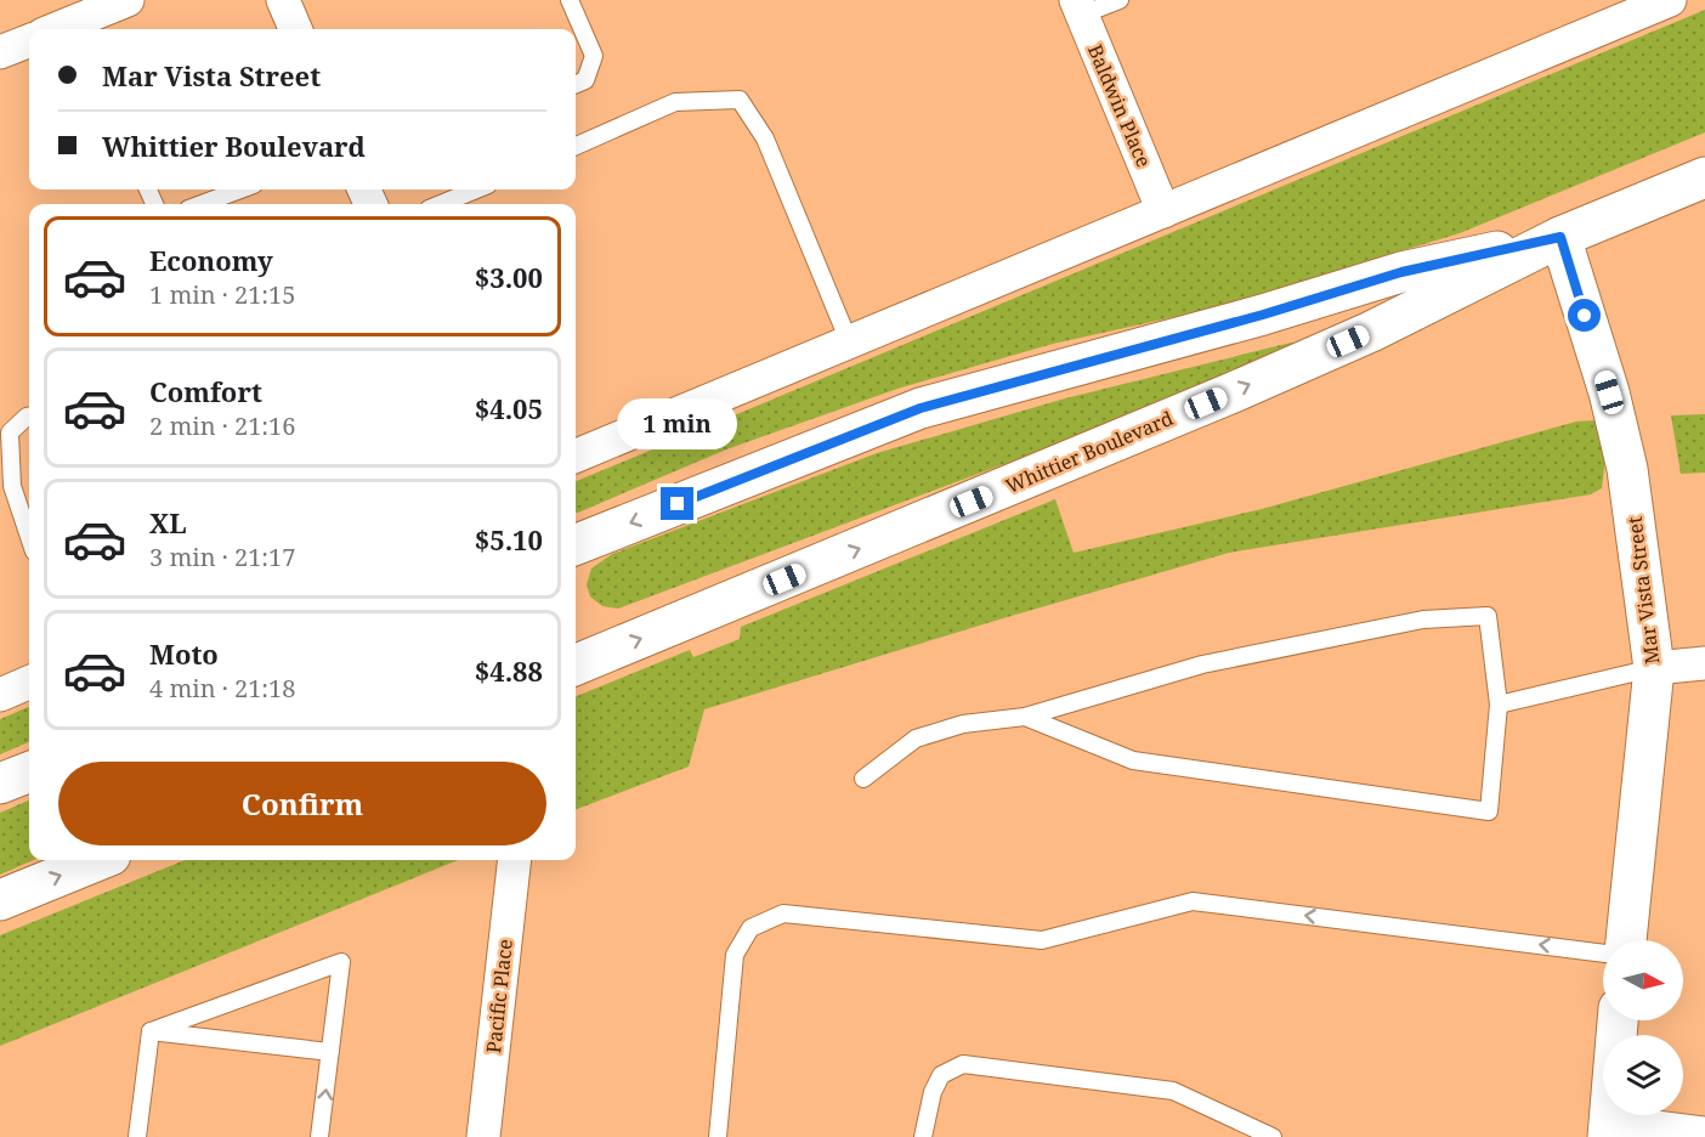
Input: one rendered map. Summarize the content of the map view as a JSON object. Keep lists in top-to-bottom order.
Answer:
{
  "streets": {
    "main road": ["Whittier Boulevard", "Mar Vista Street"],
    "street": ["Baldwin Place", "Pacific Place"]
  },
  "crossings": [
    ["Whittier Boulevard", "Mar Vista Street"]
  ],
  "north": "right",
  "page": {
    "banner": ["Mar Vista Street", "Whittier Boulevard"],
    "list": [
      {
        "name": "Economy",
        "note": "1 min · 21:15",
        "value": "$3.00"
      },
      {
        "name": "Comfort",
        "note": "2 min · 21:16",
        "value": "$4.05"
      },
      {
        "name": "XL",
        "note": "3 min · 21:17",
        "value": "$5.10"
      },
      {
        "name": "Moto",
        "note": "4 min · 21:18",
        "value": "$4.88"
      }
    ],
    "bubble": "1 min",
    "buttons": "Confirm"
  }
}
